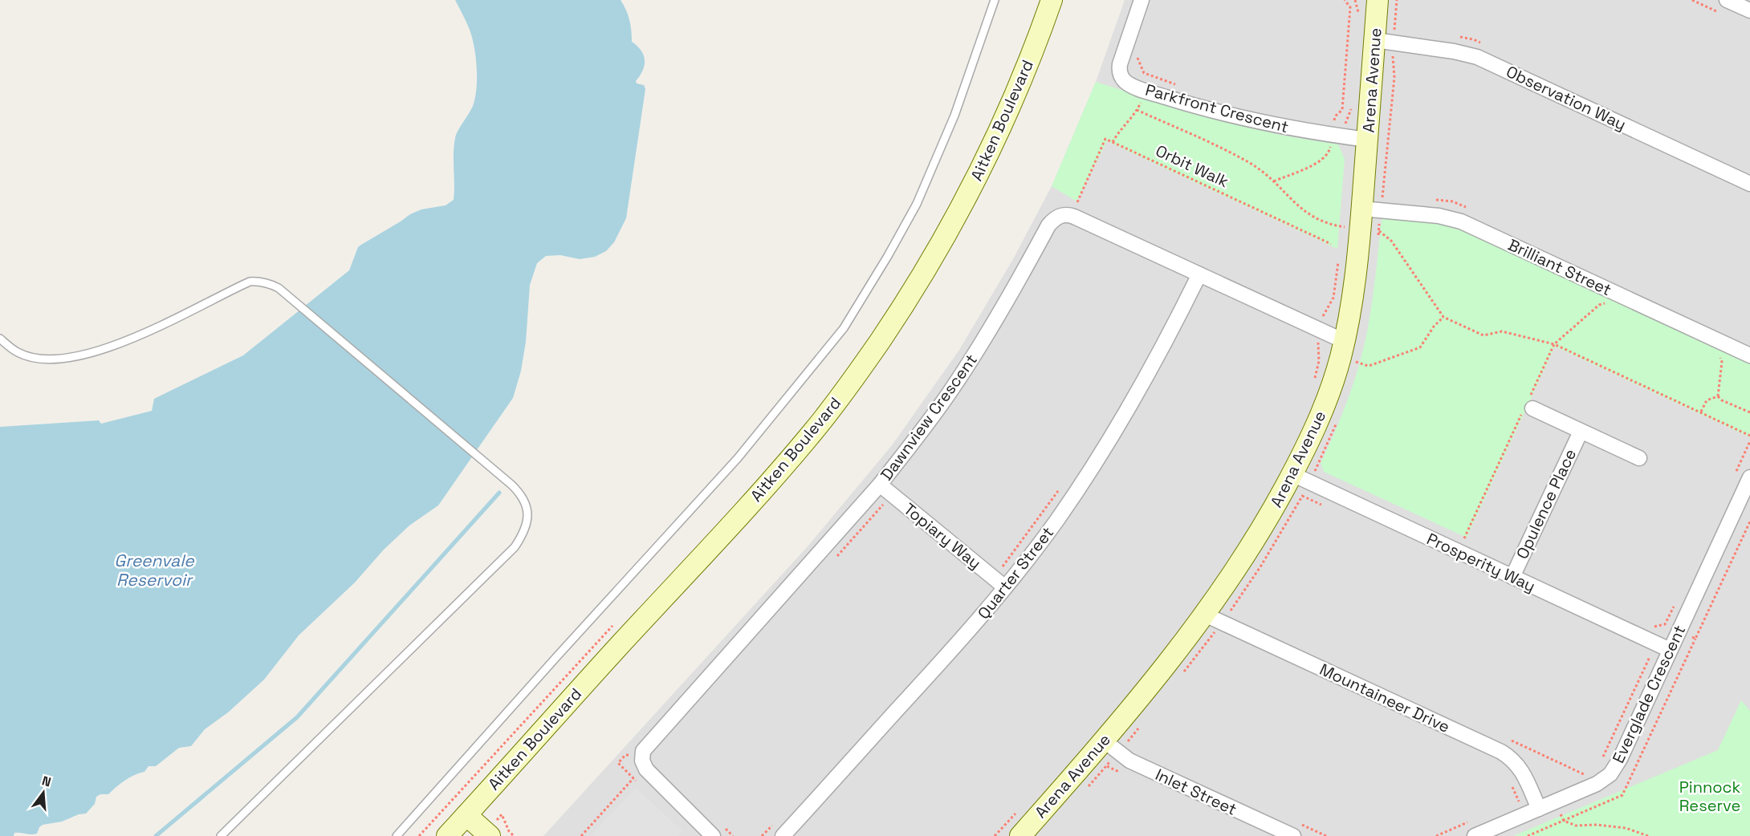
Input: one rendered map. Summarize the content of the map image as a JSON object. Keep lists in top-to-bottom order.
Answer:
{
  "streets": {
    "main road": ["Arena Avenue", "Aitken Boulevard"],
    "street": [
      "Observation Way",
      "Parkfront Crescent",
      "Brilliant Street",
      "Dawnview Crescent",
      "Opulence Place",
      "Topiary Way",
      "Prosperity Way",
      "Quarter Street",
      "Everglade Crescent",
      "Mountaineer Drive",
      "Inlet Street"
    ],
    "path": ["Orbit Walk"]
  },
  "crossings": [
    ["Arena Avenue", "Observation Way"],
    ["Arena Avenue", "Parkfront Crescent"],
    ["Arena Avenue", "Brilliant Street"],
    ["Arena Avenue", "Dawnview Crescent"],
    ["Arena Avenue", "Prosperity Way"],
    ["Arena Avenue", "Mountaineer Drive"],
    ["Arena Avenue", "Inlet Street"],
    ["Dawnview Crescent", "Topiary Way"],
    ["Dawnview Crescent", "Quarter Street"],
    ["Opulence Place", "Prosperity Way"],
    ["Topiary Way", "Quarter Street"],
    ["Prosperity Way", "Everglade Crescent"],
    ["Everglade Crescent", "Mountaineer Drive"]
  ],
  "water": ["Greenvale Reservoir"],
  "parks": ["Pinnock Reserve"],
  "north": "top"
}
